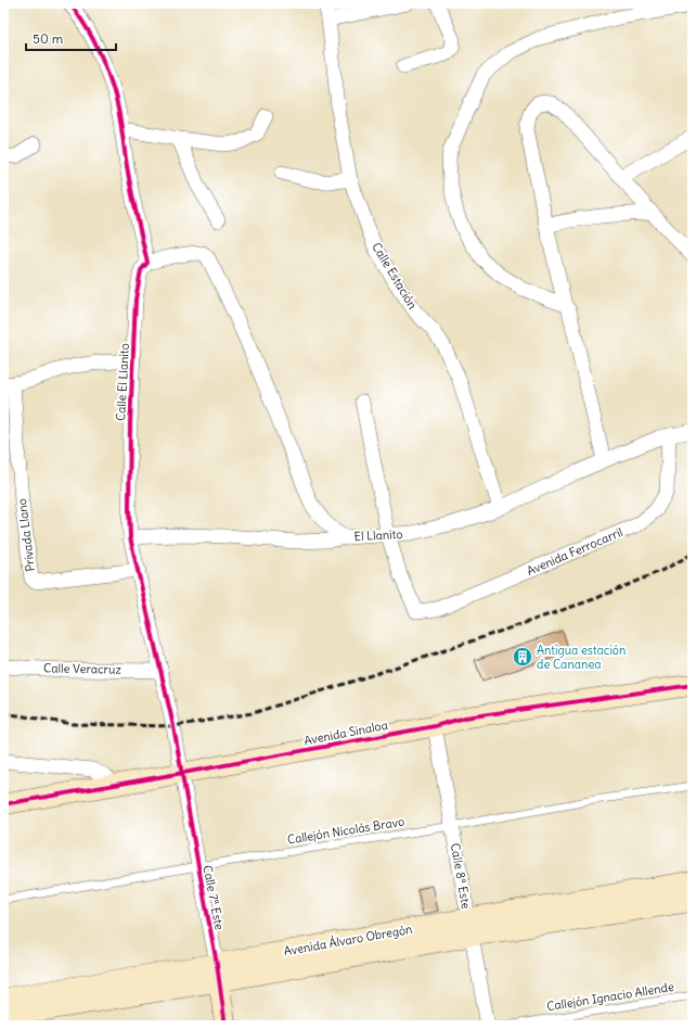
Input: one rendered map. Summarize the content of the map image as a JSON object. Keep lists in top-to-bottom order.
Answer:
{
  "streets": {
    "street": [
      "Calle Estación",
      "Calle El Llanito",
      "Privada Llano",
      "El Llanito",
      "Avenida Ferrocarril",
      "Calle Veracruz",
      "Avenida Sinaloa",
      "Calle 8ª Este",
      "Calle 7ª Este",
      "Avenida Álvaro Obregón"
    ],
    "lane": ["Callejón Nicolás Bravo", "Callejón Ignacio Allende"]
  },
  "crossings": [
    ["Calle Estación", "El Llanito"],
    ["Calle El Llanito", "Privada Llano"],
    ["Calle El Llanito", "El Llanito"],
    ["Calle El Llanito", "Calle Veracruz"],
    ["Calle El Llanito", "Avenida Sinaloa"],
    ["Calle El Llanito", "Calle 7ª Este"],
    ["El Llanito", "Avenida Ferrocarril"],
    ["Avenida Sinaloa", "Calle 8ª Este"],
    ["Avenida Sinaloa", "Calle 7ª Este"],
    ["Callejón Nicolás Bravo", "Calle 8ª Este"],
    ["Callejón Nicolás Bravo", "Calle 7ª Este"],
    ["Calle 8ª Este", "Avenida Álvaro Obregón"],
    ["Calle 7ª Este", "Avenida Álvaro Obregón"]
  ],
  "places": {
    "building": ["Antigua estación de Cananea"]
  },
  "scale_bar": "50 m"
}
